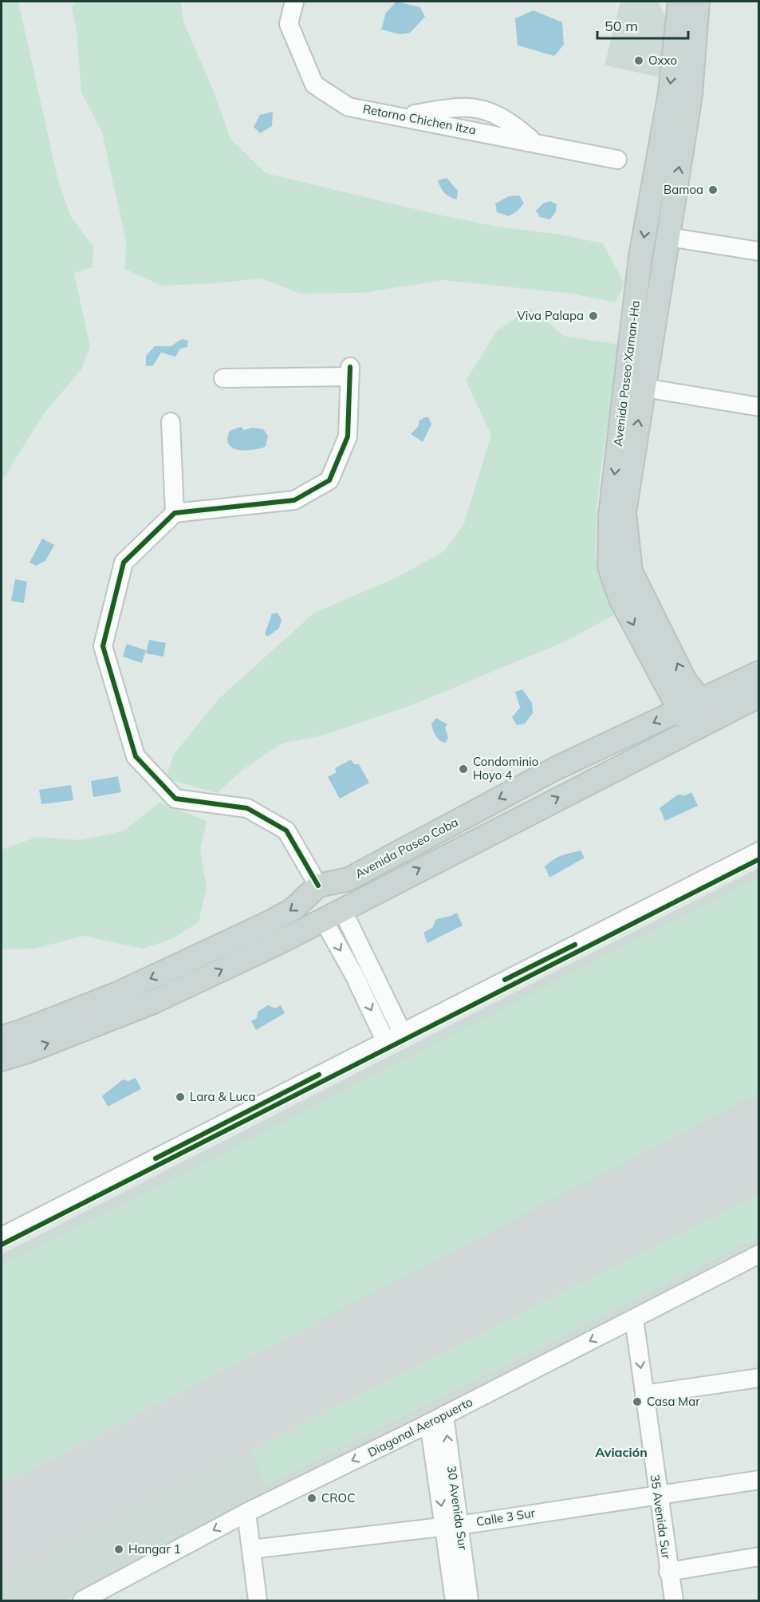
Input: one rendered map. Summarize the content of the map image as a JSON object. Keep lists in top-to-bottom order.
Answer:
{
  "streets": {
    "main road": ["Avenida Paseo Xaman-Ha", "Avenida Paseo Coba"],
    "street": [
      "Retorno Chichen Itza",
      "Diagonal Aeropuerto",
      "30 Avenida Sur",
      "35 Avenida Sur",
      "Calle 3 Sur"
    ]
  },
  "crossings": [
    ["Avenida Paseo Xaman-Ha", "Avenida Paseo Coba"],
    ["Diagonal Aeropuerto", "30 Avenida Sur"],
    ["Diagonal Aeropuerto", "35 Avenida Sur"],
    ["30 Avenida Sur", "Calle 3 Sur"],
    ["35 Avenida Sur", "Calle 3 Sur"]
  ],
  "one_way": ["Diagonal Aeropuerto"],
  "districts": ["Aviación"],
  "places": [
    "Oxxo",
    "Bamoa",
    "Viva Palapa",
    "Condominio Hoyo 4",
    "Lara & Luca",
    "Casa Mar",
    "CROC",
    "Hangar 1"
  ],
  "scale_bar": "50 m"
}
